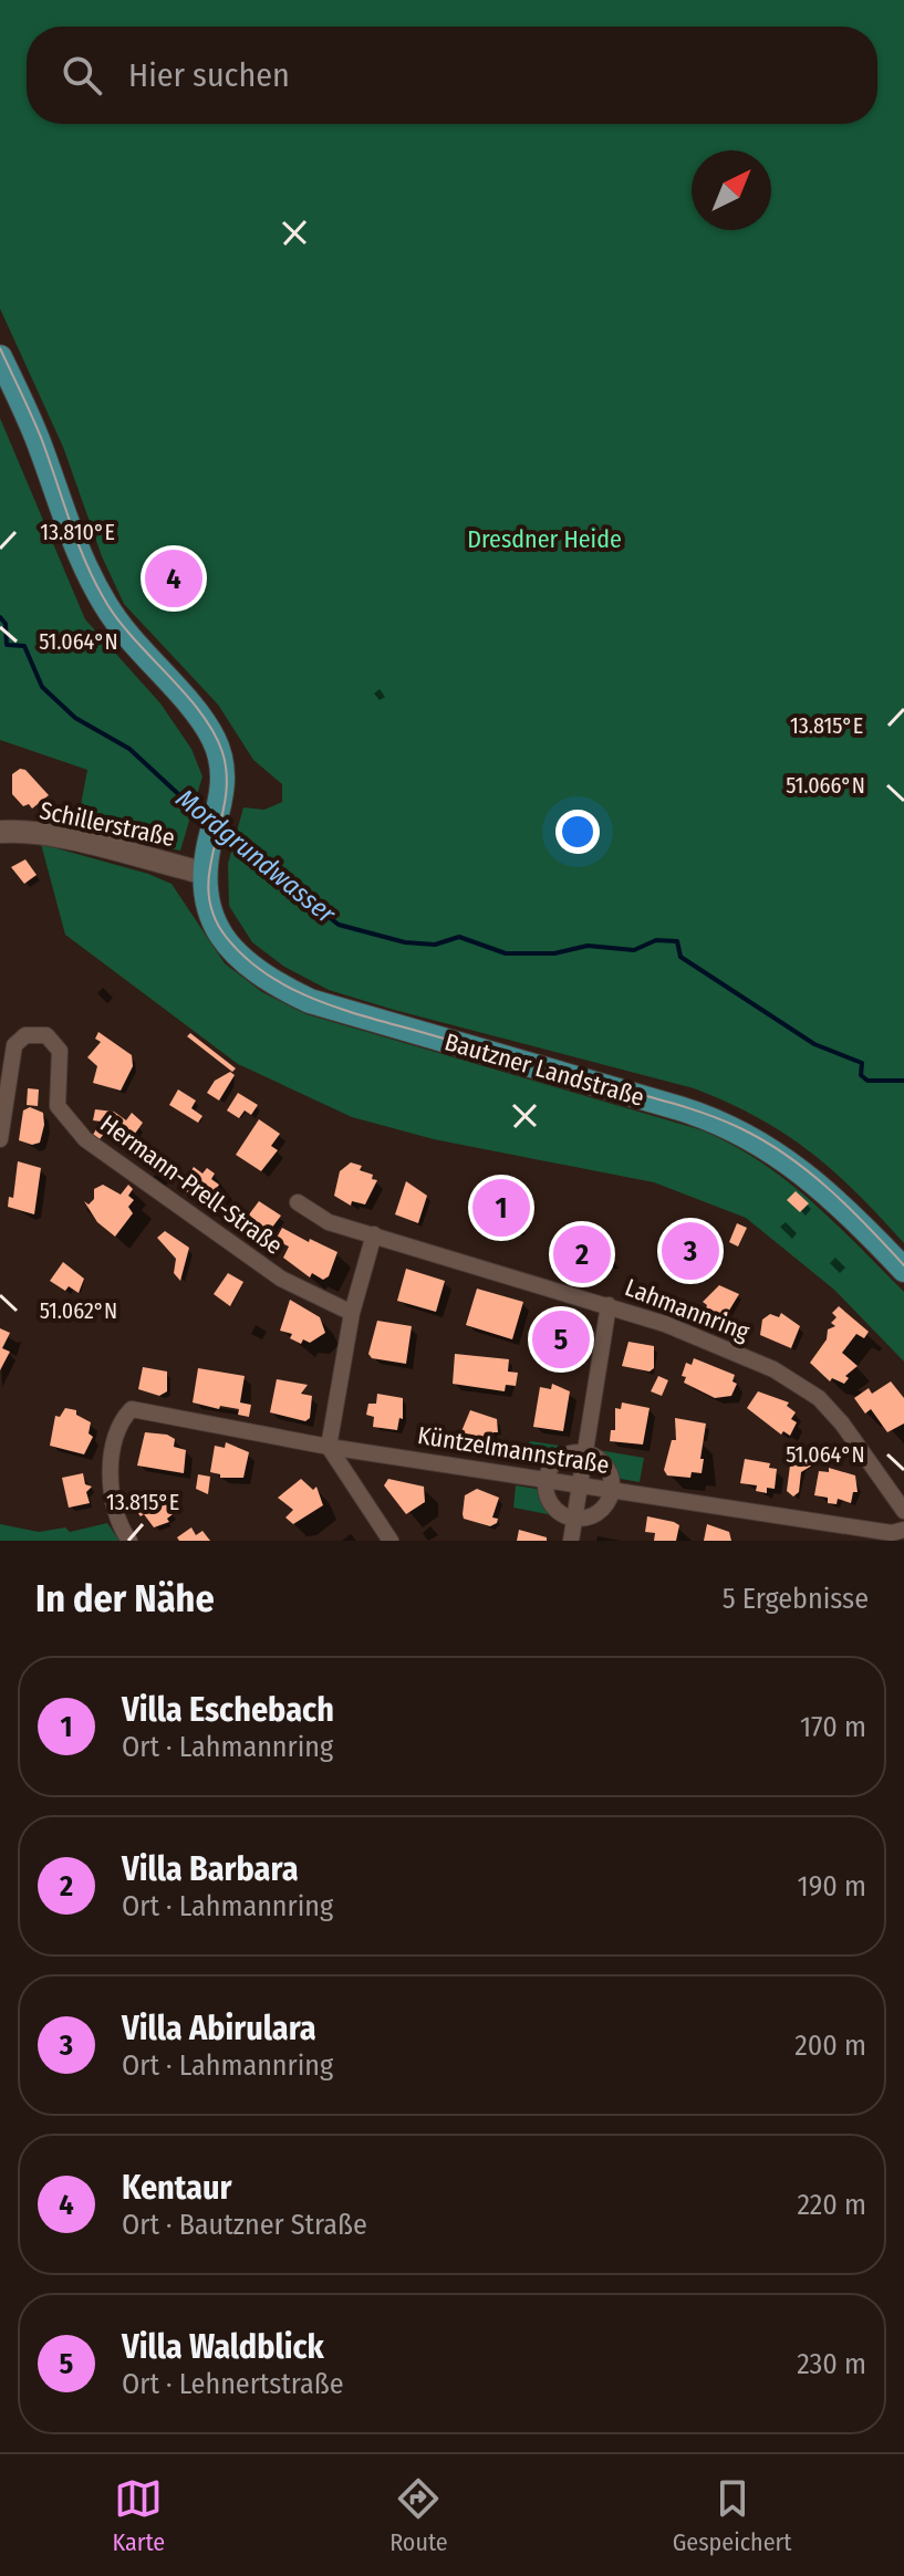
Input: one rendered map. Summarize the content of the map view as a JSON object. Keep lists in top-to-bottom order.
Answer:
{
  "streets": {
    "main road": ["Bautzner Landstraße"],
    "street": [
      "Schillerstraße",
      "Hermann-Prell-Straße",
      "Lahmannring",
      "Küntzelmannstraße"
    ]
  },
  "crossings": [
    ["Schillerstraße", "Bautzner Landstraße"]
  ],
  "water": ["Mordgrundwasser"],
  "parks": ["Dresdner Heide"],
  "north": "top right",
  "page": {
    "search": "Hier suchen",
    "pins": [
      "4",
      "1",
      "3",
      "2",
      "5"
    ],
    "heading": ["In der Nähe", "5 Ergebnisse"],
    "list": [
      {
        "mark": "1",
        "name": "Villa Eschebach",
        "note": "Ort · Lahmannring",
        "value": "170 m"
      },
      {
        "mark": "2",
        "name": "Villa Barbara",
        "note": "Ort · Lahmannring",
        "value": "190 m"
      },
      {
        "mark": "3",
        "name": "Villa Abirulara",
        "note": "Ort · Lahmannring",
        "value": "200 m"
      },
      {
        "mark": "4",
        "name": "Kentaur",
        "note": "Ort · Bautzner Straße",
        "value": "220 m"
      },
      {
        "mark": "5",
        "name": "Villa Waldblick",
        "note": "Ort · Lehnertstraße",
        "value": "230 m"
      }
    ],
    "nav": ["Karte", "Route", "Gespeichert"]
  },
  "coordinates": [
    "13.810°E",
    "51.064°N",
    "13.815°E",
    "51.066°N",
    "51.062°N"
  ]
}
